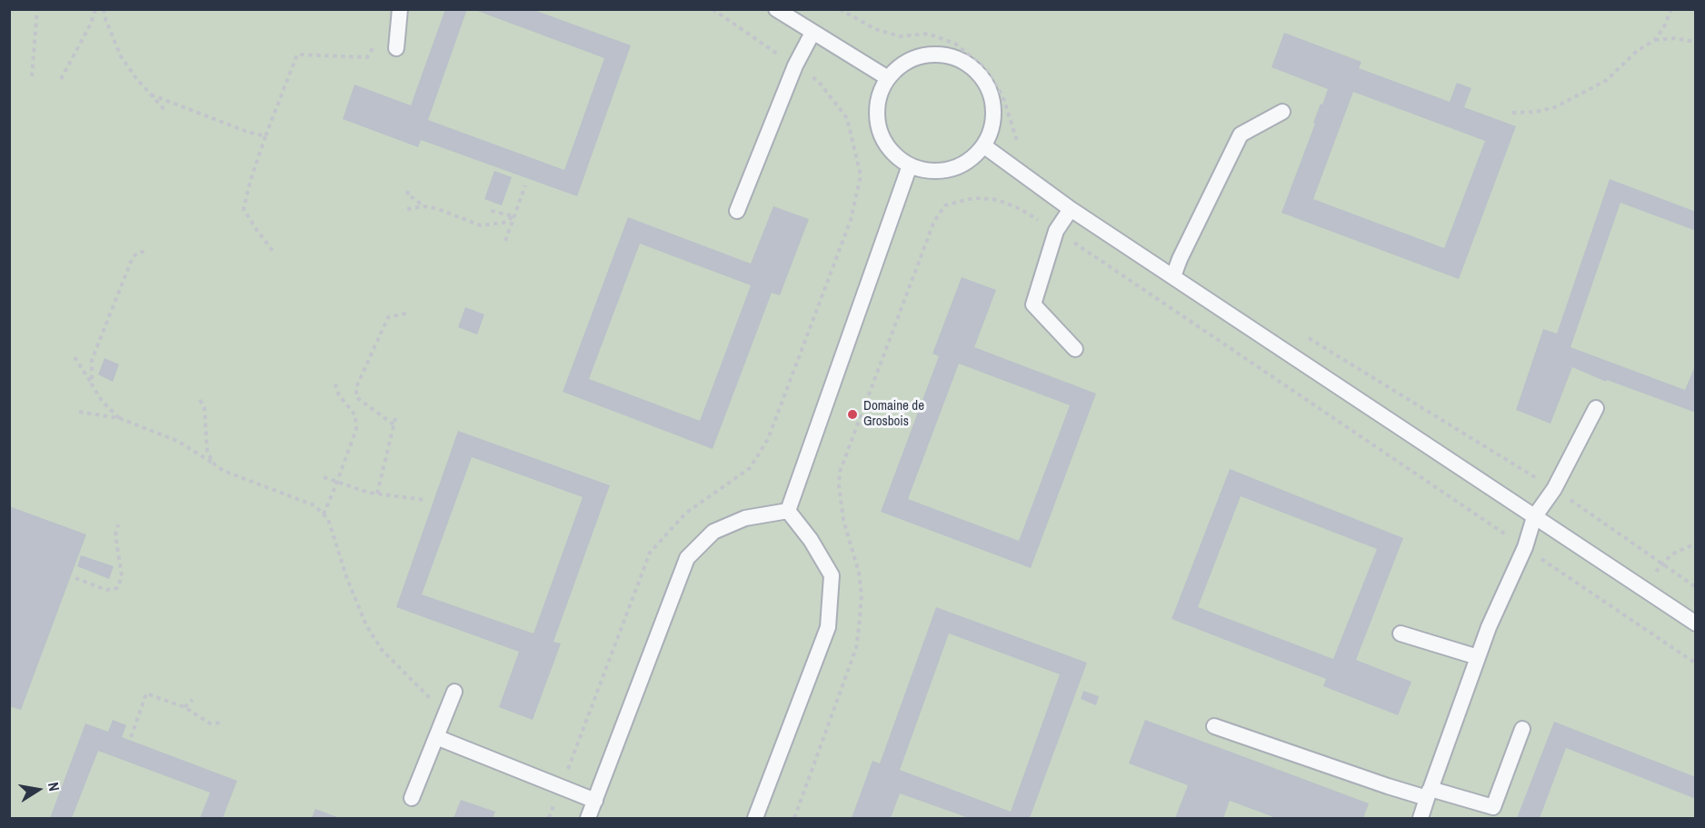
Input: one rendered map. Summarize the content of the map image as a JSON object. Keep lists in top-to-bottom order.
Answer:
{
  "places": ["Domaine de Grosbois"],
  "north": "right"
}
